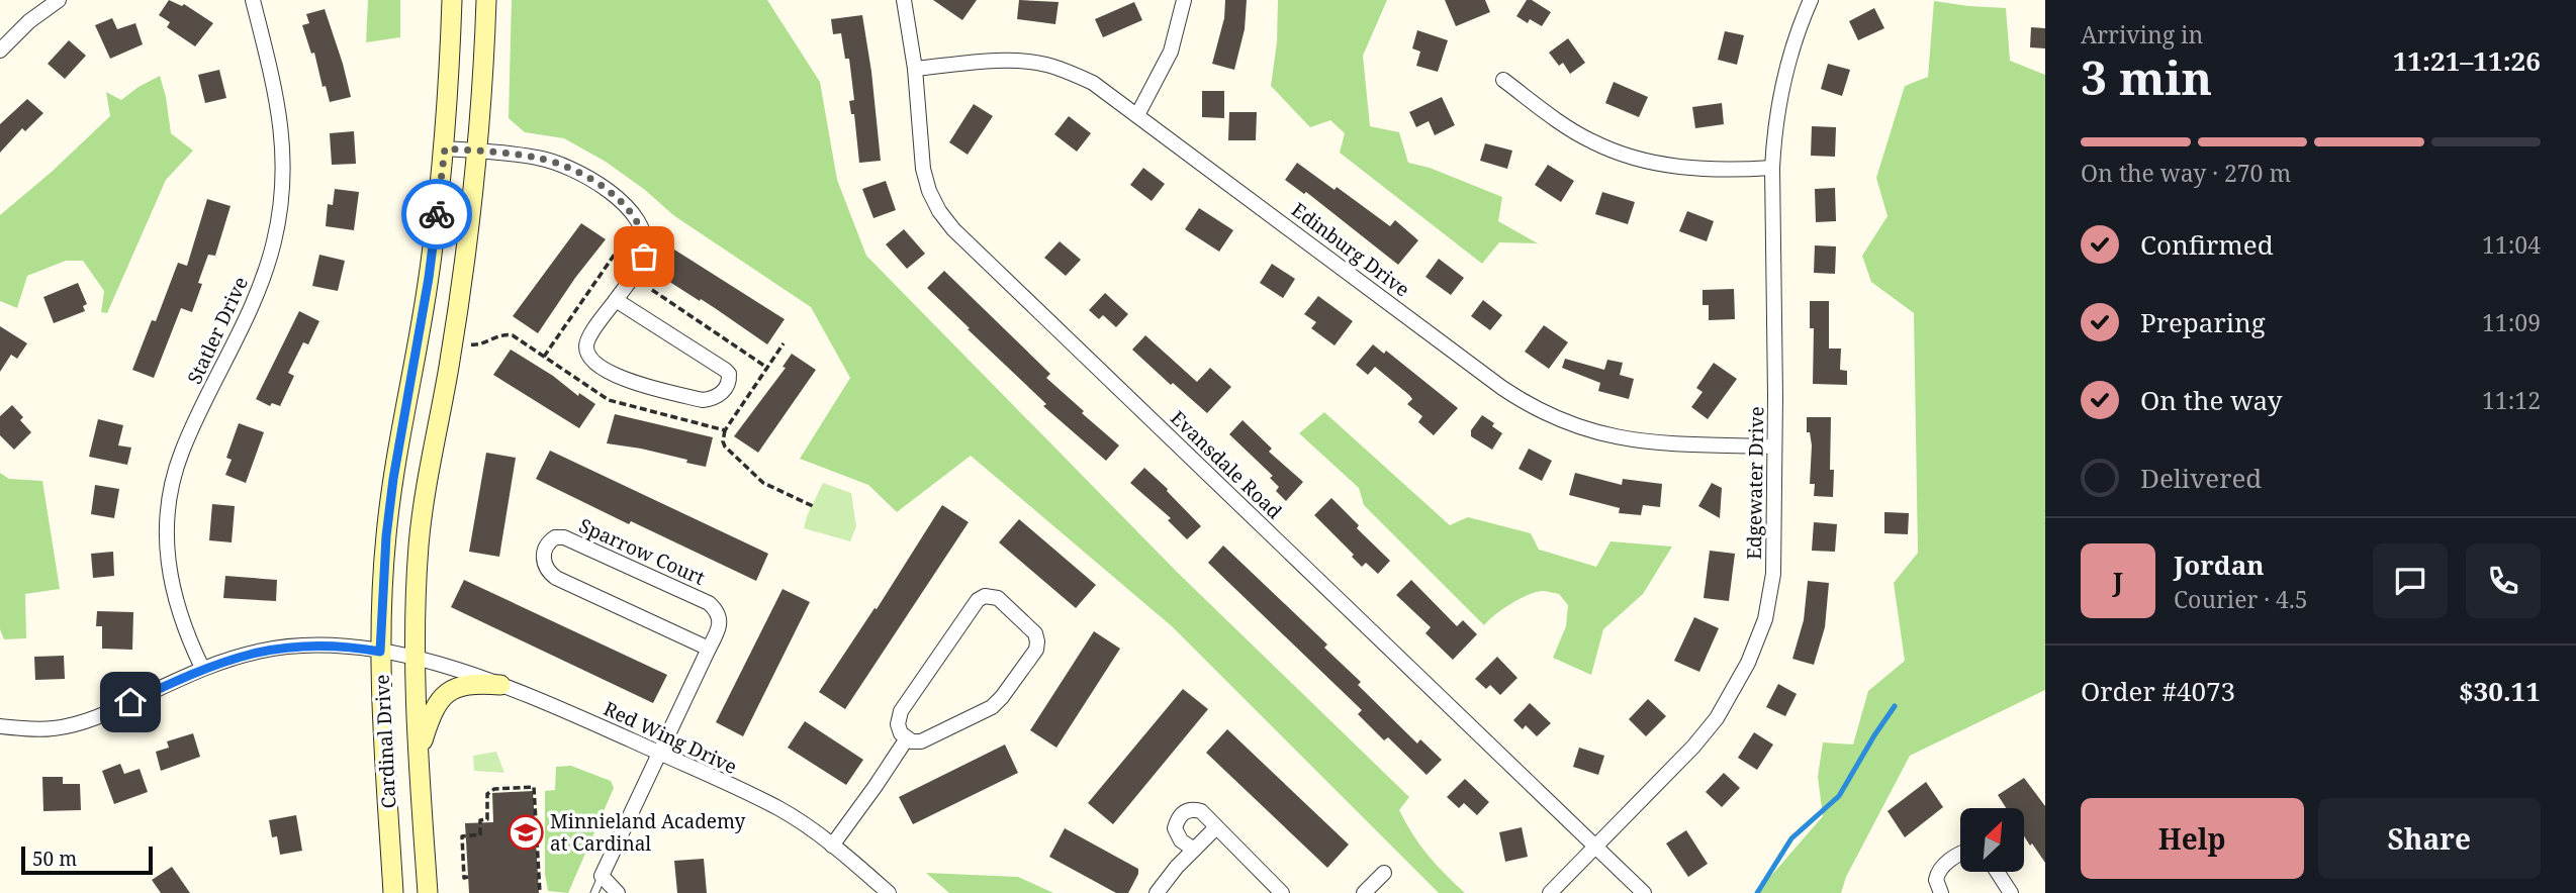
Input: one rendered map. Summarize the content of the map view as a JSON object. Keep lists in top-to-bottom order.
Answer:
{
  "streets": {
    "main road": ["Cardinal Drive"],
    "street": [
      "Edinburg Drive",
      "Statler Drive",
      "Evansdale Road",
      "Edgewater Drive",
      "Sparrow Court",
      "Red Wing Drive"
    ]
  },
  "crossings": [
    ["Edinburg Drive", "Evansdale Road"],
    ["Edinburg Drive", "Edgewater Drive"],
    ["Statler Drive", "Red Wing Drive"],
    ["Evansdale Road", "Edgewater Drive"],
    ["Sparrow Court", "Red Wing Drive"],
    ["Red Wing Drive", "Cardinal Drive"]
  ],
  "places": {
    "school or university": ["Minnieland Academy at Cardinal"]
  },
  "scale_bar": "50 m",
  "north": "top right",
  "page": {
    "heading": ["3 min", "Arriving in", "11:21–11:26"],
    "panel": [
      "Jordan",
      "Courier · 4.5",
      "Order #4073",
      "$30.11"
    ],
    "bar": "On the way · 270 m",
    "list": [
      ["Confirmed", "11:04"],
      ["Preparing", "11:09"],
      ["On the way", "11:12"],
      "Delivered"
    ],
    "round": "J",
    "buttons": ["Help", "Share"],
    "scale": "50 m"
  }
}
